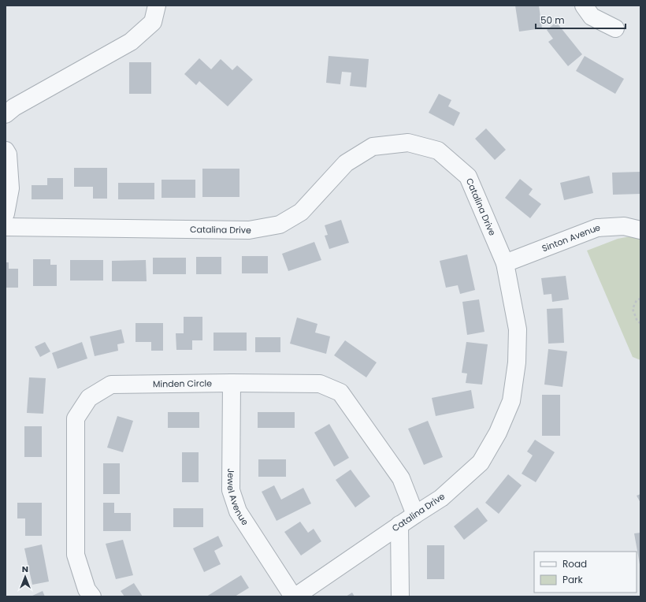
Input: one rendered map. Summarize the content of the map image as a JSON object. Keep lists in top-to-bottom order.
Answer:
{
  "streets": {
    "street": [
      "Catalina Drive",
      "Sinton Avenue",
      "Minden Circle",
      "Jewel Avenue"
    ]
  },
  "crossings": [
    ["Catalina Drive", "Sinton Avenue"],
    ["Catalina Drive", "Minden Circle"],
    ["Minden Circle", "Jewel Avenue"]
  ],
  "legend": ["Road", "Park"],
  "scale_bar": "50 m",
  "north": "top"
}
